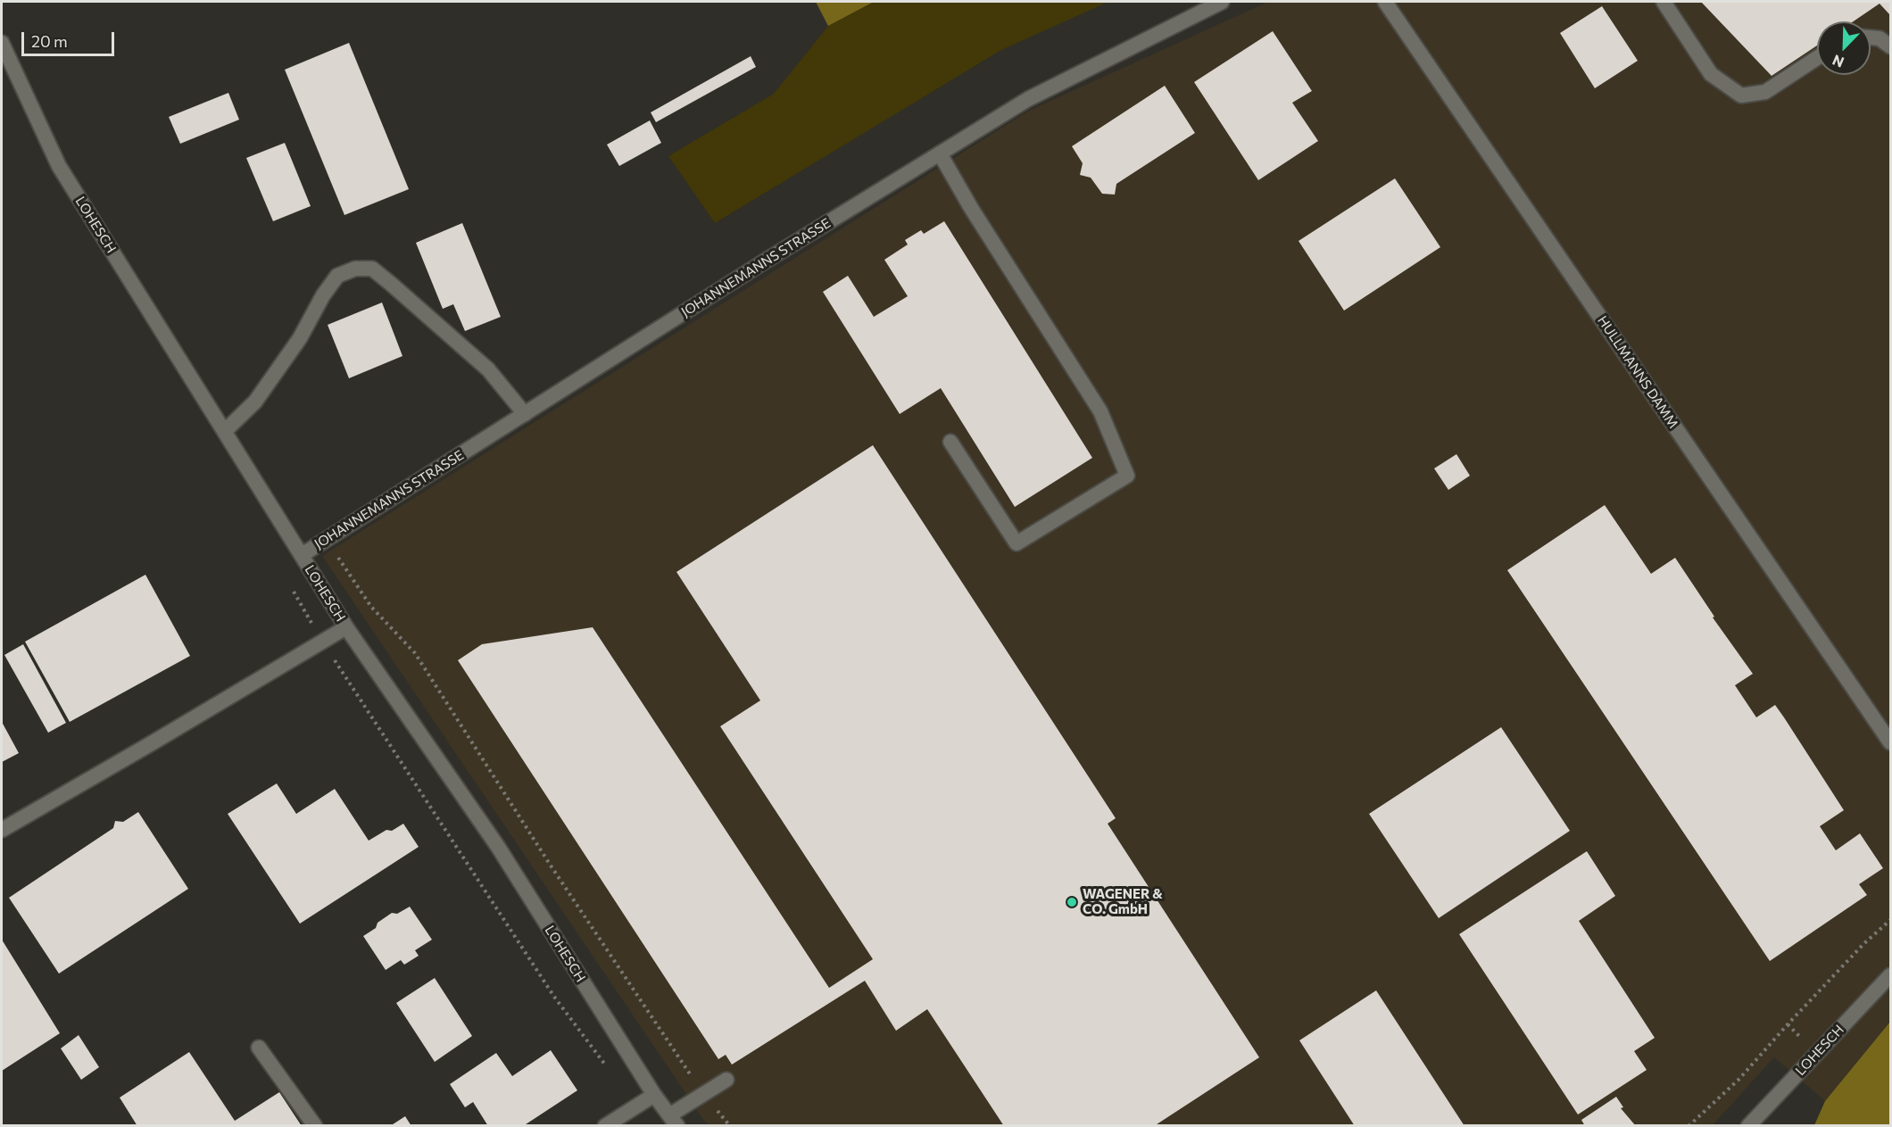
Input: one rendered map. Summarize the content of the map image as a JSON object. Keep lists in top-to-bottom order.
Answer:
{
  "streets": {
    "street": ["LOHESCH", "JOHANNEMANNS STRASSE", "HULLMANNS DAMM"]
  },
  "crossings": [
    ["LOHESCH", "JOHANNEMANNS STRASSE"]
  ],
  "places": ["WAGENER & CO. GmbH"],
  "scale_bar": "20 m",
  "north": "bottom left"
}
